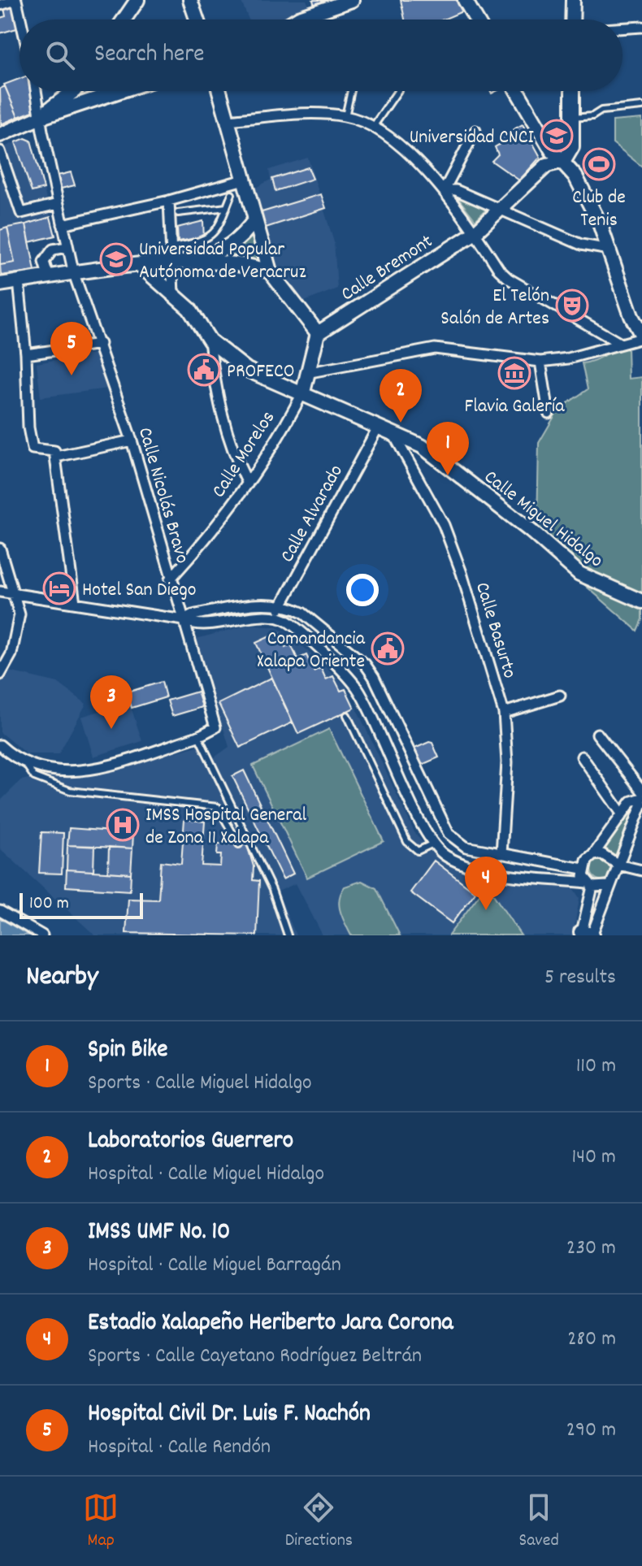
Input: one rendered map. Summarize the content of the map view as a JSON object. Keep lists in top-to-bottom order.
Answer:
{
  "streets": {
    "main road": ["Calle Bremont", "Calle Morelos", "Calle Miguel Hidalgo"],
    "street": ["Calle Nicolás Bravo", "Calle Alvarado", "Calle Basurto"]
  },
  "crossings": [
    ["Calle Bremont", "Calle Morelos"],
    ["Calle Morelos", "Calle Nicolás Bravo"],
    ["Calle Morelos", "Calle Miguel Hidalgo"],
    ["Calle Alvarado", "Calle Miguel Hidalgo"],
    ["Calle Miguel Hidalgo", "Calle Basurto"]
  ],
  "places": {
    "school or university": ["Universidad CNCI", "Universidad Popular Autónoma de Veracruz"],
    "sports": ["Club de Tenis"],
    "theatre": ["El Telón Salón de Artes"],
    "public building": ["PROFECO", "Comandancia Xalapa Oriente"],
    "museum": ["Flavia Galería"],
    "hotel": ["Hotel San Diego"],
    "hospital": ["IMSS Hospital General de Zona 11 Xalapa"]
  },
  "scale_bar": "100 m",
  "page": {
    "search": "Search here",
    "pins": [
      "5",
      "2",
      "1",
      "3",
      "4"
    ],
    "scale": "100 m",
    "heading": ["Nearby", "5 results"],
    "list": [
      {
        "mark": "1",
        "name": "Spin Bike",
        "note": "Sports · Calle Miguel Hidalgo",
        "value": "110 m"
      },
      {
        "mark": "2",
        "name": "Laboratorios Guerrero",
        "note": "Hospital · Calle Miguel Hidalgo",
        "value": "140 m"
      },
      {
        "mark": "3",
        "name": "IMSS UMF No. 10",
        "note": "Hospital · Calle Miguel Barragán",
        "value": "230 m"
      },
      {
        "mark": "4",
        "name": "Estadio Xalapeño Heriberto Jara Corona",
        "note": "Sports · Calle Cayetano Rodríguez Beltrán",
        "value": "280 m"
      },
      {
        "mark": "5",
        "name": "Hospital Civil Dr. Luis F. Nachón",
        "note": "Hospital · Calle Rendón",
        "value": "290 m"
      }
    ],
    "nav": ["Map", "Directions", "Saved"]
  }
}
